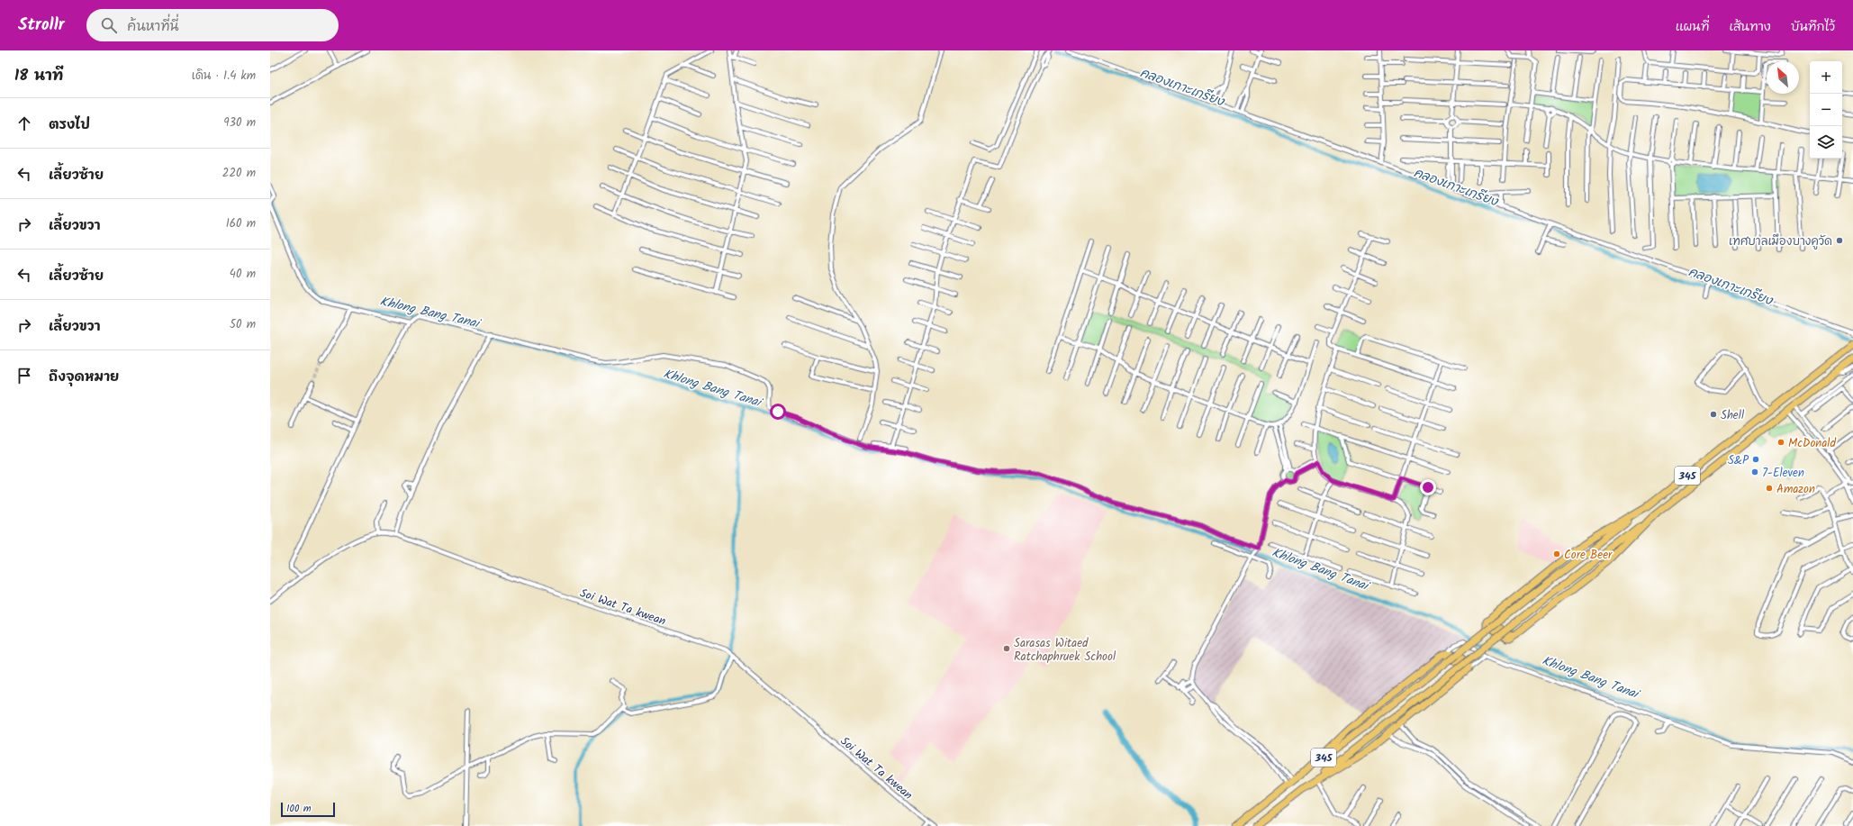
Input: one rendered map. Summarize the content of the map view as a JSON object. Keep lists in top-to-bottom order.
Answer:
{
  "streets": {
    "main road": ["345"],
    "street": ["Soi Wat Ta kwean"]
  },
  "water": ["คลองเกาะเกรียง", "Khlong Bang Tanai"],
  "places": [
    "เทศบาลเมืองบางคูวัด",
    "Shell",
    "McDonald",
    "S&P",
    "7-Eleven",
    "Amazon",
    "Core Beer",
    "Sarasas Witaed Ratchaphruek School"
  ],
  "scale_bar": "100 m",
  "north": "top left",
  "page": {
    "header": "Strollr",
    "search": "ค้นหาที่นี่",
    "nav": ["แผนที่", "เส้นทาง", "บันทึกไว้"],
    "heading": ["18 นาที", "เดิน · 1.4 km"],
    "map_buttons": ["+", "−"],
    "list": [
      ["ตรงไป", "930 m"],
      ["เลี้ยวซ้าย", "220 m"],
      ["เลี้ยวขวา", "160 m"],
      ["เลี้ยวซ้าย", "40 m"],
      ["เลี้ยวขวา", "50 m"],
      "ถึงจุดหมาย"
    ],
    "scale": "100 m"
  }
}
